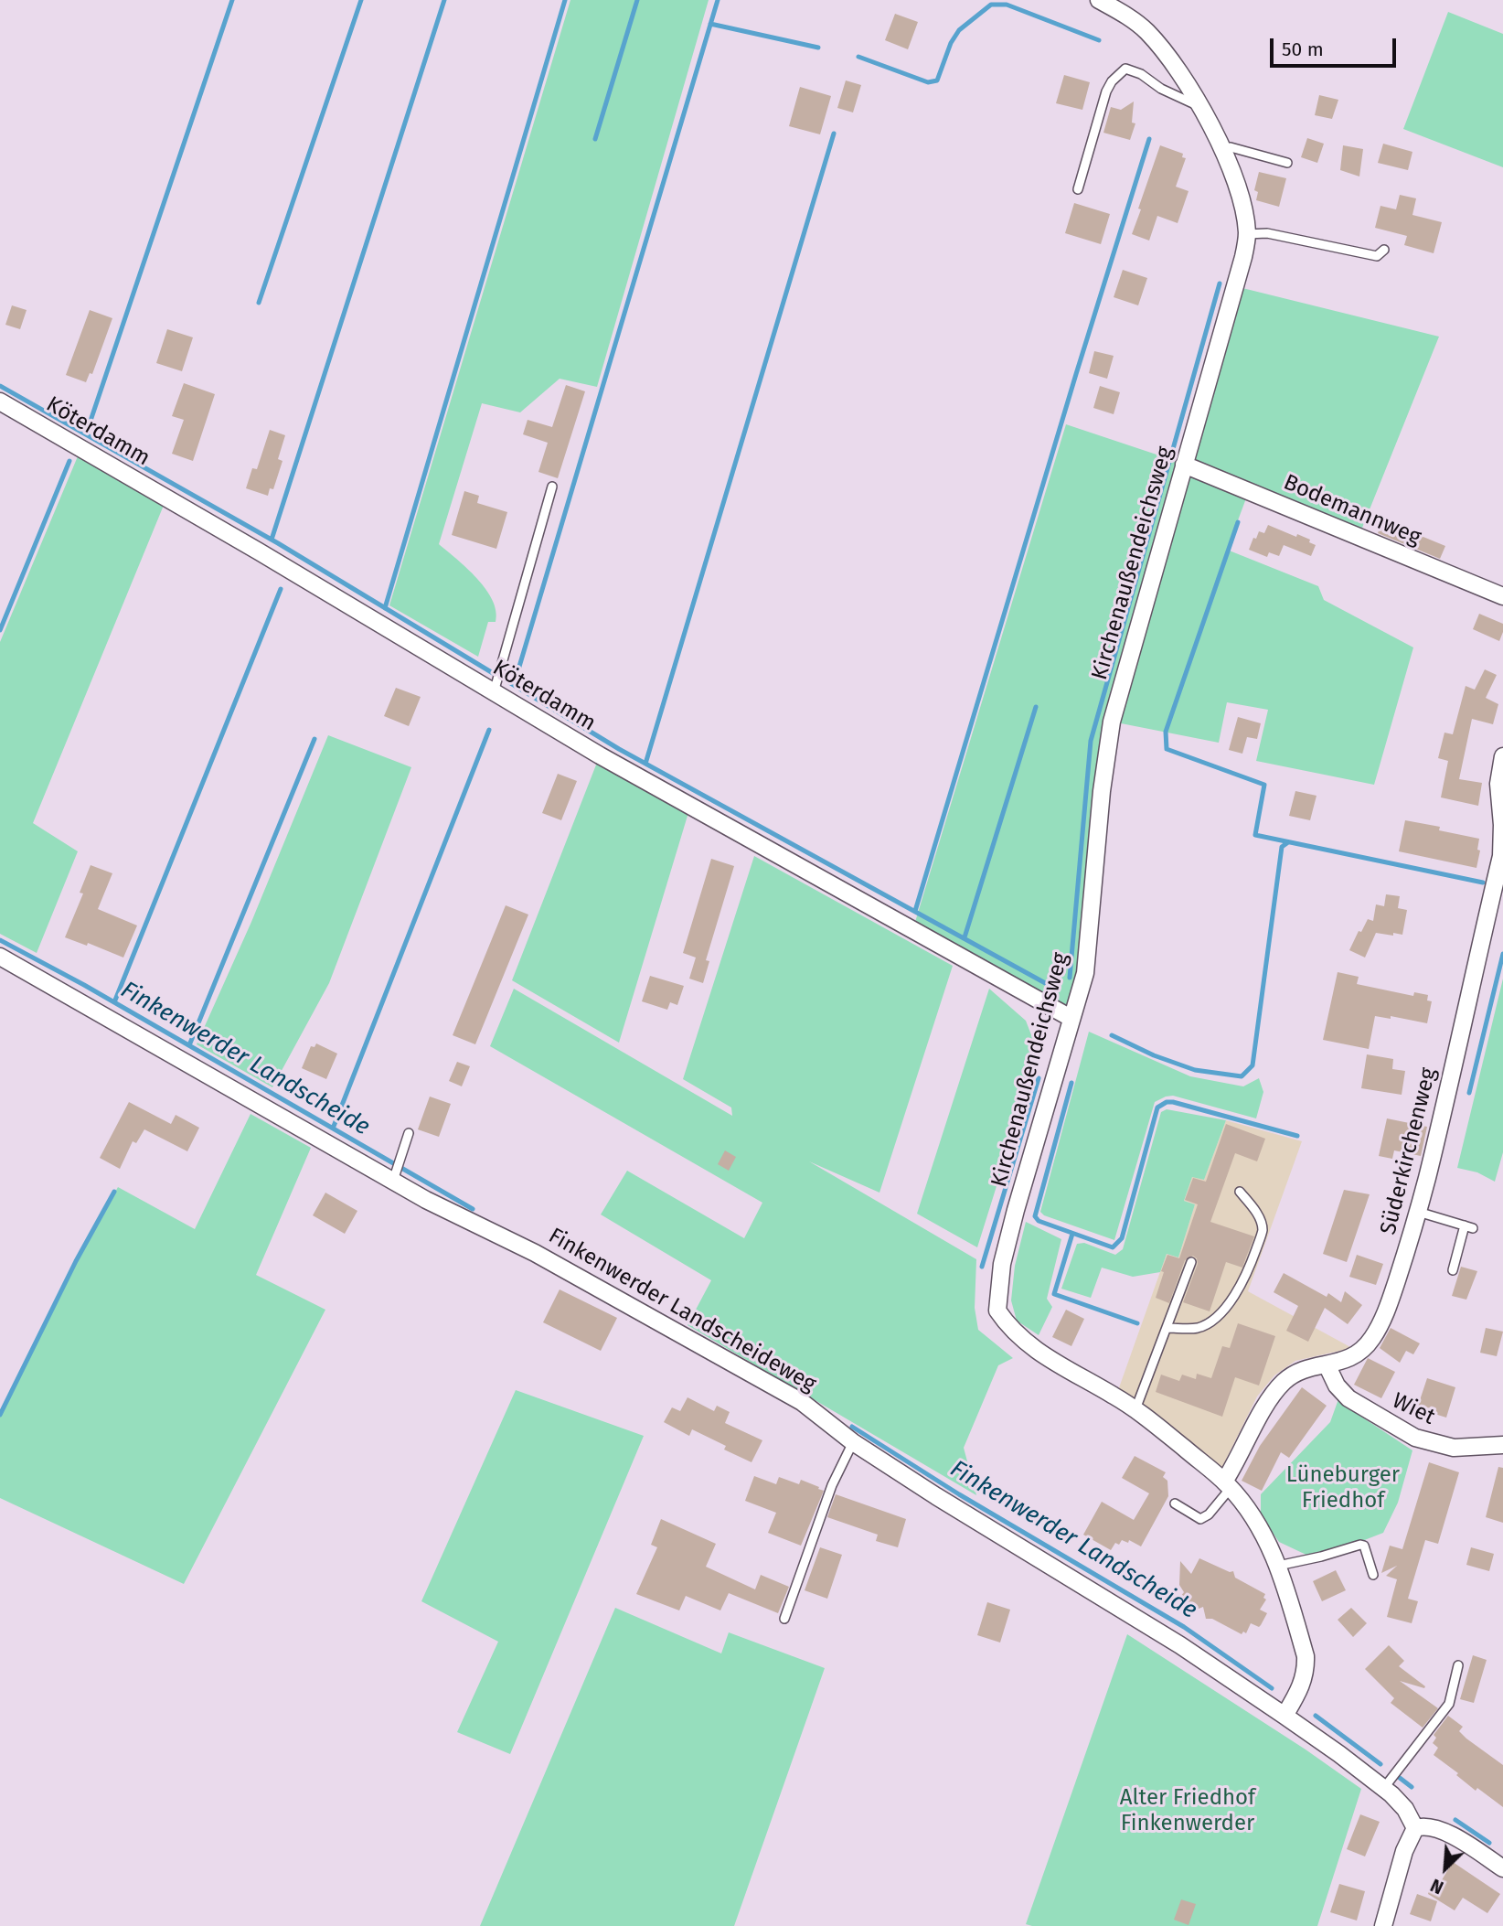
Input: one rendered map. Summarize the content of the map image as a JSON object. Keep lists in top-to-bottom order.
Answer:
{
  "streets": {
    "street": [
      "Köterdamm",
      "Bodemannweg",
      "Kirchenaußendeichsweg",
      "Süderkirchenweg",
      "Finkenwerder Landscheideweg",
      "Wiet"
    ]
  },
  "crossings": [
    ["Köterdamm", "Kirchenaußendeichsweg"],
    ["Bodemannweg", "Kirchenaußendeichsweg"],
    ["Kirchenaußendeichsweg", "Süderkirchenweg"],
    ["Kirchenaußendeichsweg", "Finkenwerder Landscheideweg"],
    ["Süderkirchenweg", "Wiet"]
  ],
  "water": ["Finkenwerder Landscheide"],
  "parks": ["Lüneburger Friedhof", "Alter Friedhof Finkenwerder"],
  "scale_bar": "50 m",
  "north": "bottom left"
}
